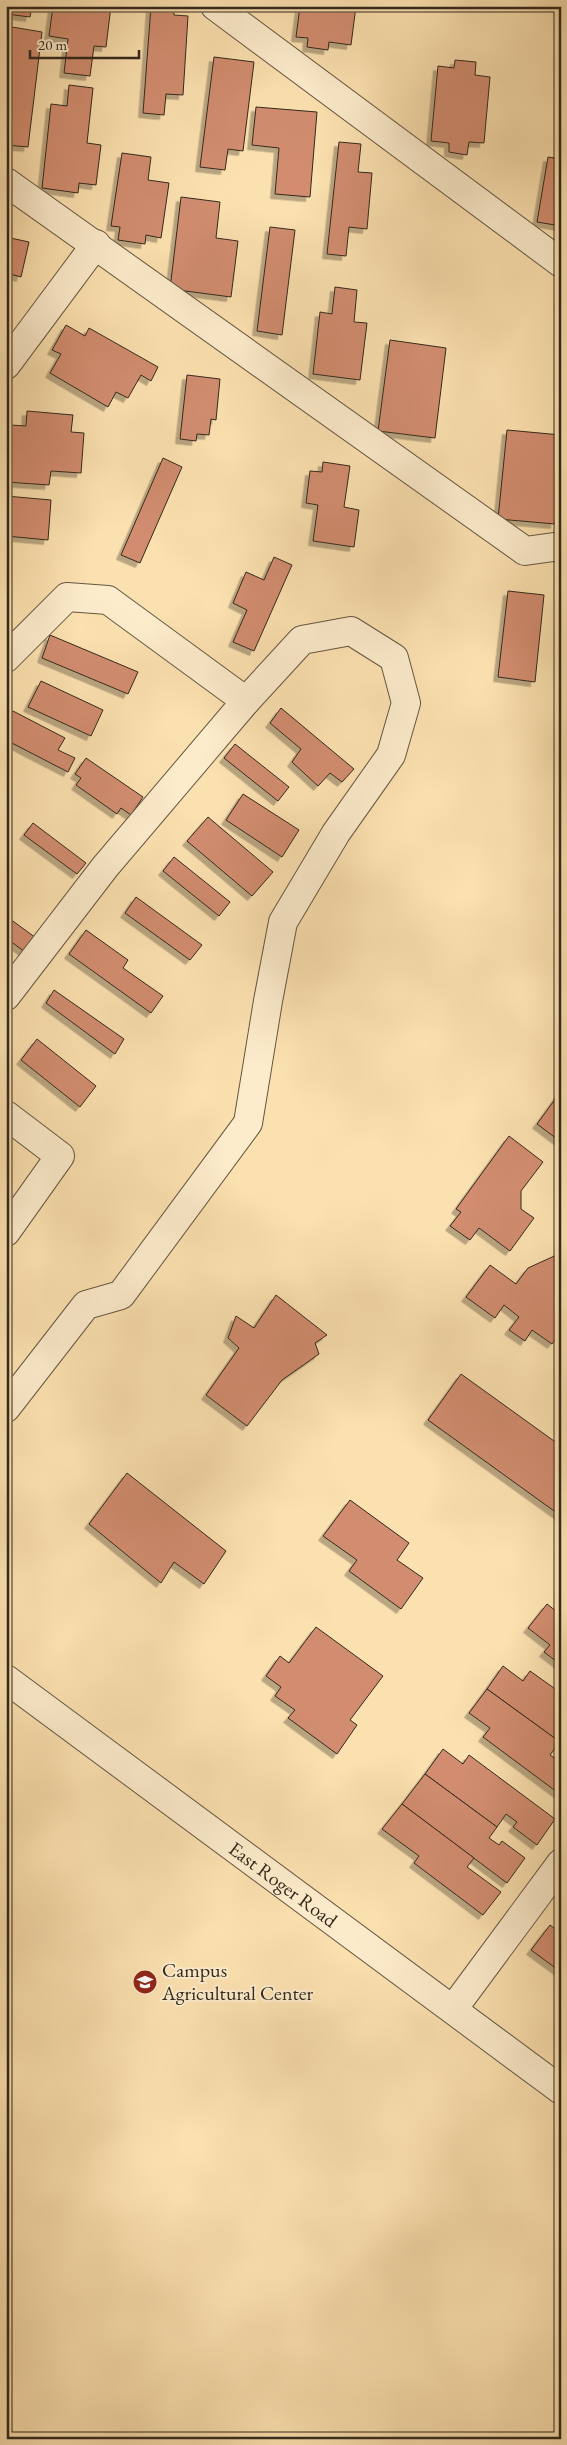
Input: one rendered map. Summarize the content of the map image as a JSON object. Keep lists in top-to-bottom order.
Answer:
{
  "streets": {
    "street": ["East Roger Road"]
  },
  "places": {
    "school or university": ["Campus Agricultural Center"]
  },
  "scale_bar": "20 m"
}
